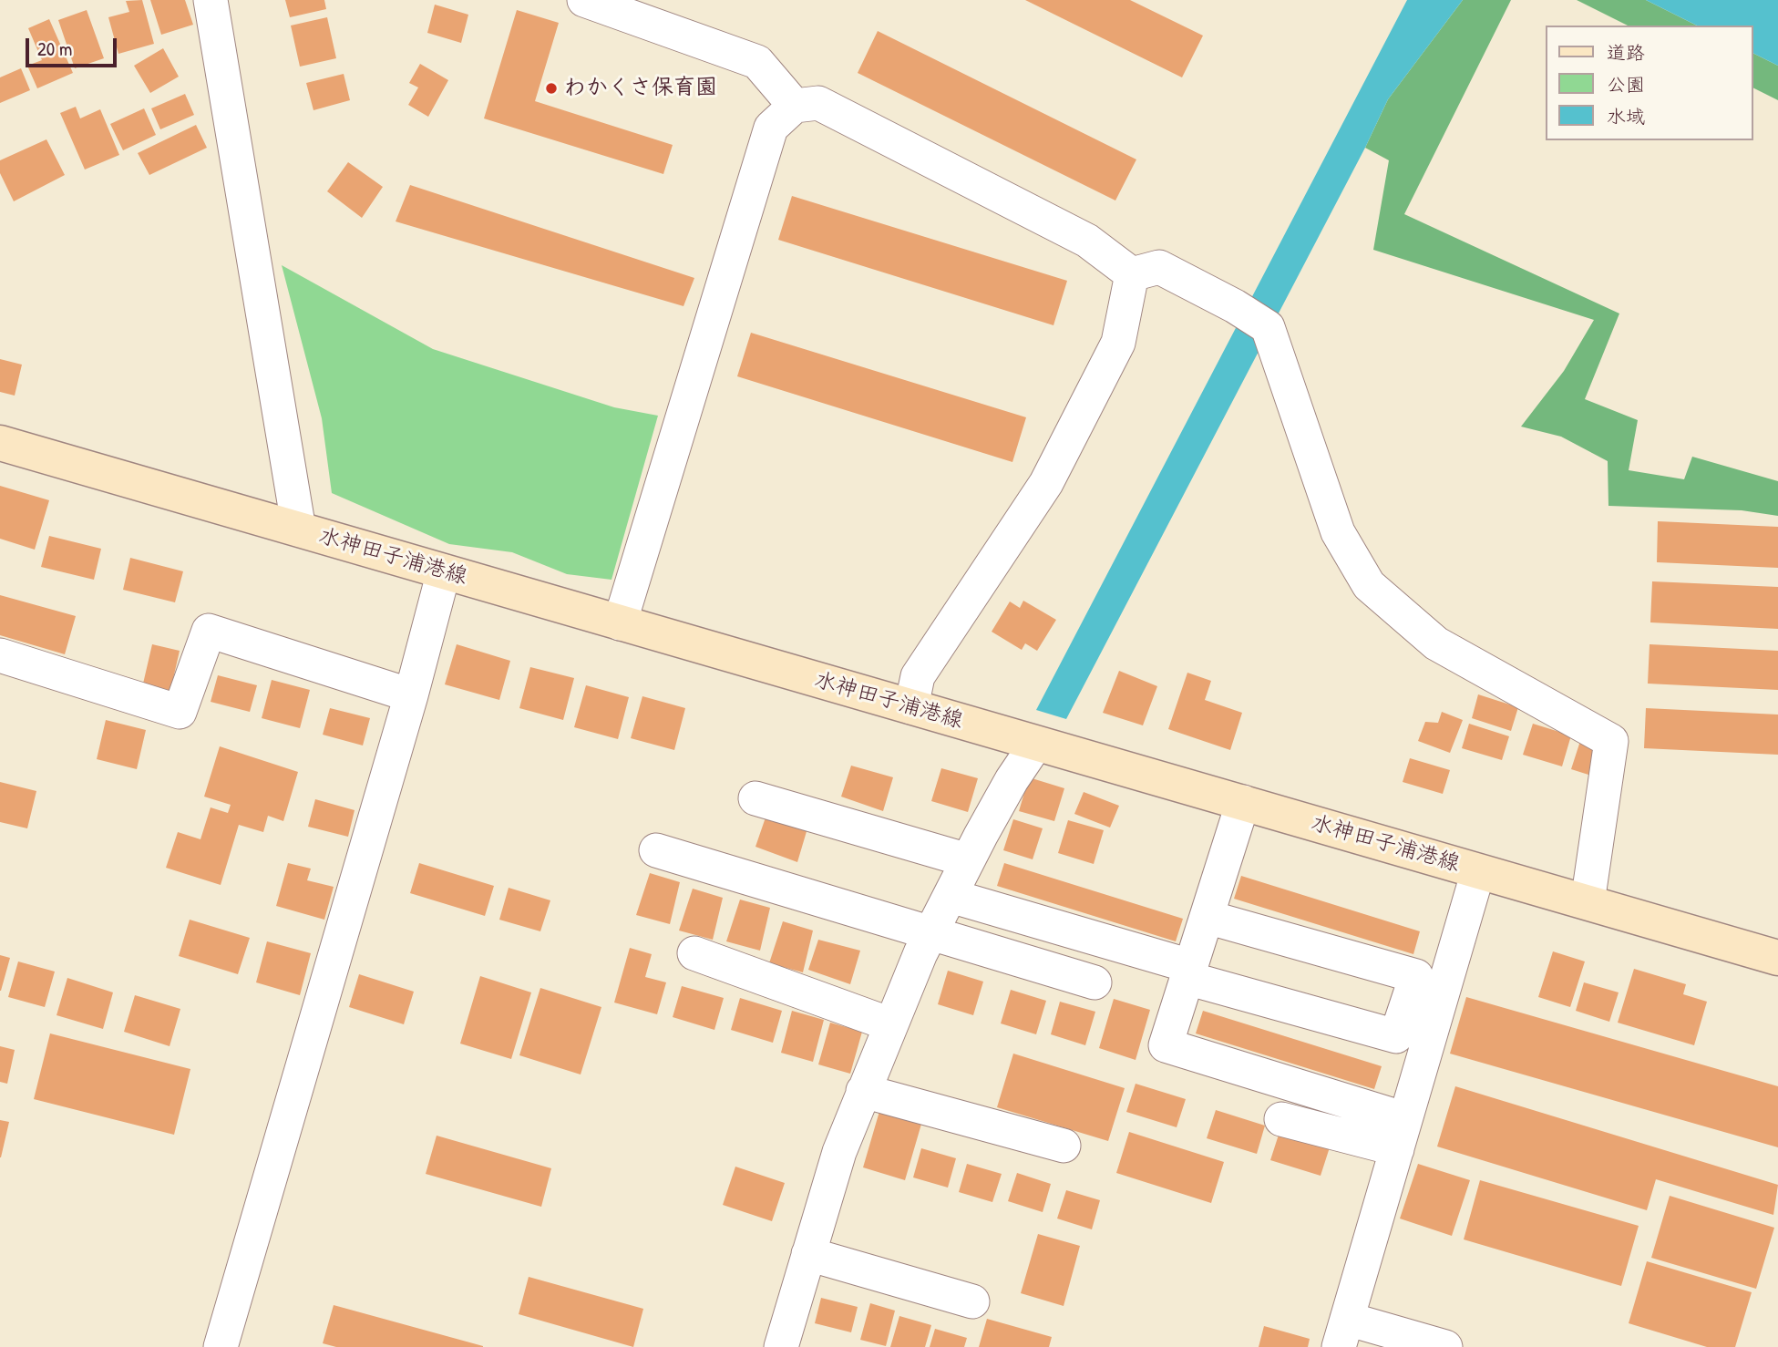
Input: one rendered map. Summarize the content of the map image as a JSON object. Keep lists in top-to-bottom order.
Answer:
{
  "streets": {
    "main road": ["水神田子浦港線"]
  },
  "places": ["わかくさ保育園"],
  "legend": ["道路", "公園", "水域"],
  "scale_bar": "20 m"
}
